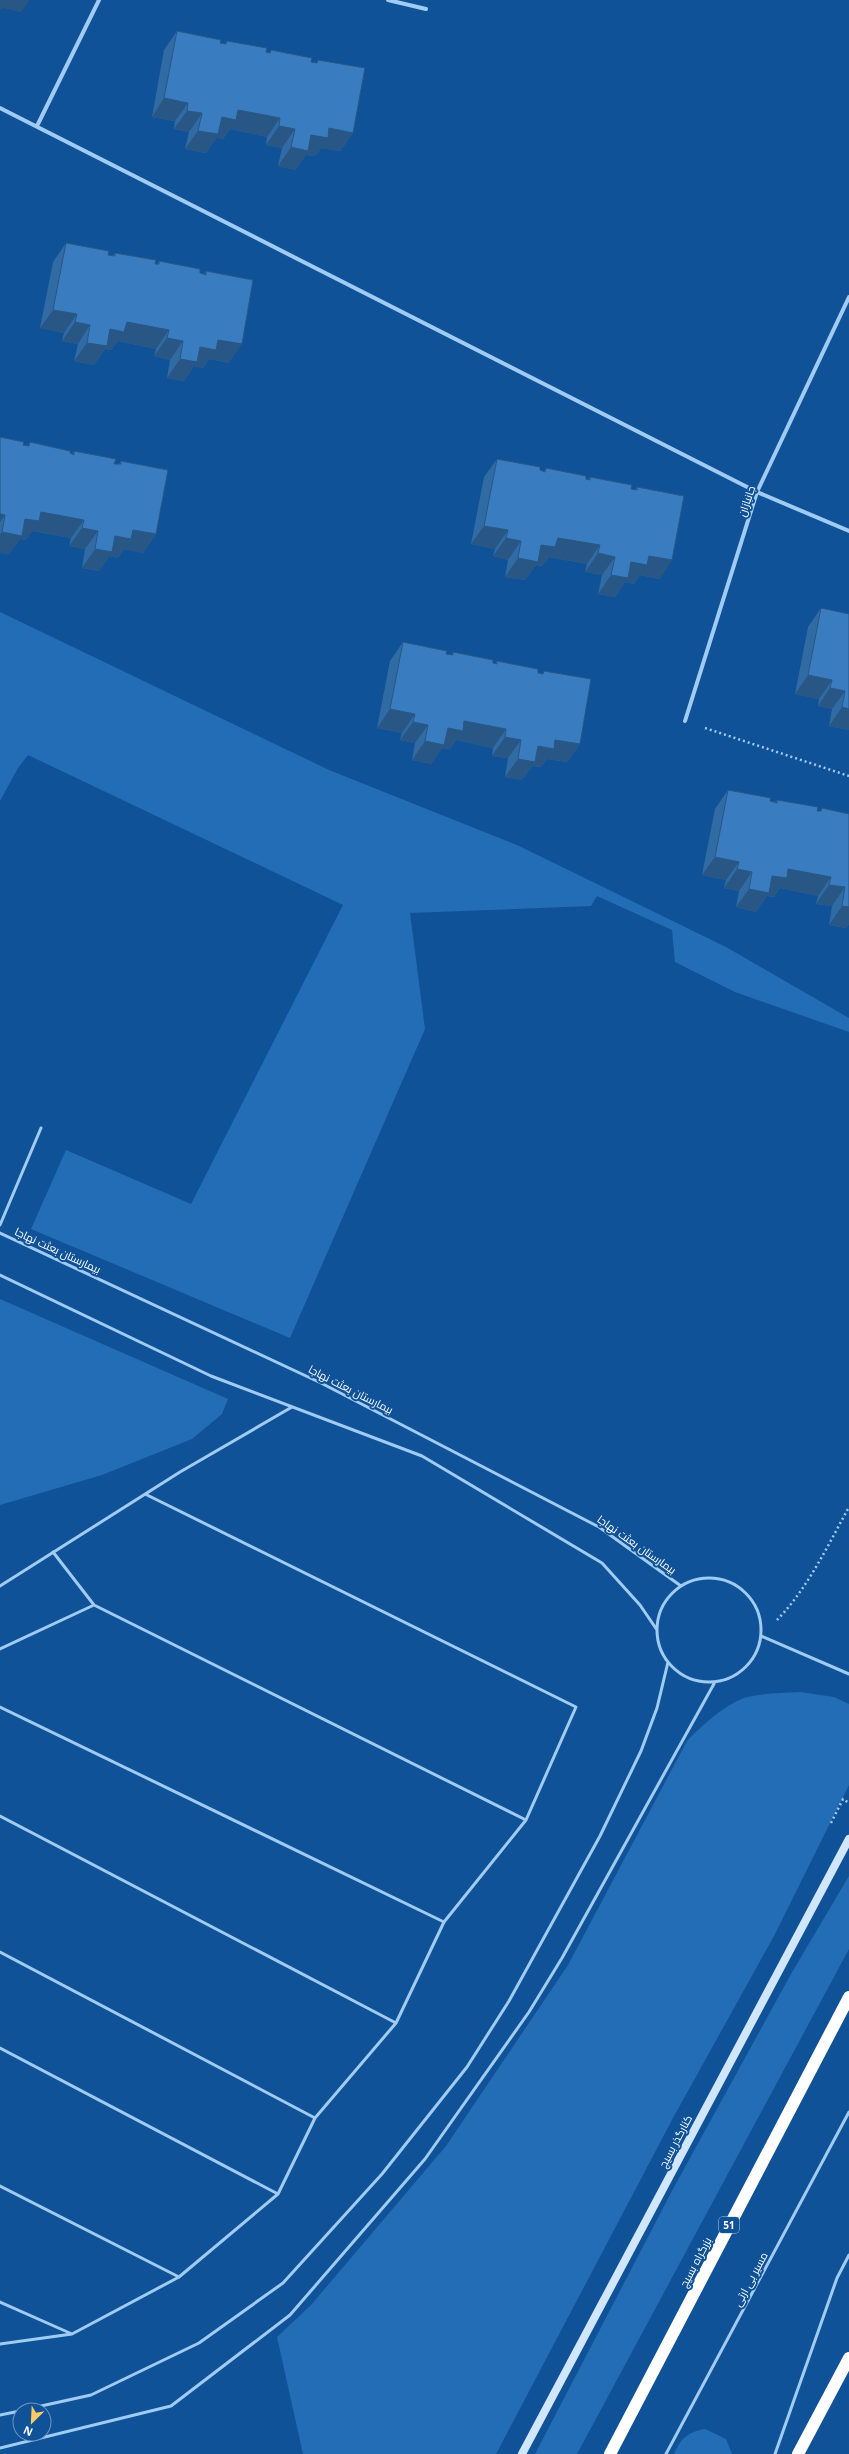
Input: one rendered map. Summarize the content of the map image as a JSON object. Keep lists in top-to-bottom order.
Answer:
{
  "streets": {
    "highway": ["51", "بزرگراه بسیج"],
    "main road": ["کنارگذر بسیج"],
    "street": ["جانبازان"],
    "lane": ["بیمارستان بعثت نهاجا", "مسیر بی ارتی"]
  },
  "north": "bottom left"
}
